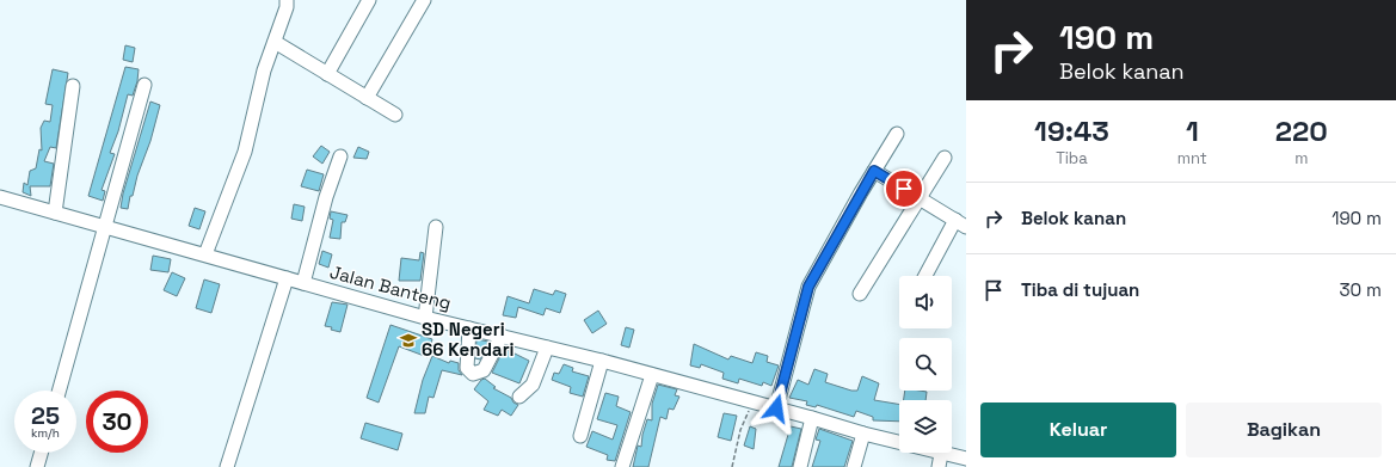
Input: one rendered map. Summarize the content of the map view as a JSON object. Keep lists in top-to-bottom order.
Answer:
{
  "streets": {
    "street": ["Jalan Banteng"]
  },
  "places": {
    "school or university": ["SD Negeri 66 Kendari"]
  },
  "page": {
    "turn": ["190 m", "Belok kanan"],
    "eta": [
      "19:43",
      "Tiba",
      "1",
      "mnt",
      "220",
      "m"
    ],
    "list": [
      {
        "name": "Belok kanan",
        "value": "190 m"
      },
      {
        "name": "Tiba di tujuan",
        "value": "30 m"
      }
    ],
    "speed": "25 km/h",
    "limit": "30",
    "buttons": ["Keluar", "Bagikan"]
  }
}
